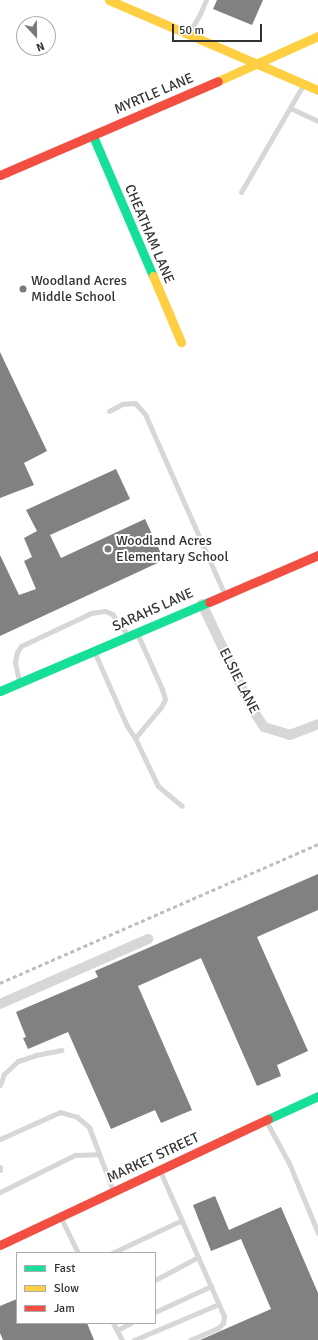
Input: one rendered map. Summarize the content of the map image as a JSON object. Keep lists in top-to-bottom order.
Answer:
{
  "streets": {
    "street": [
      "MYRTLE LANE",
      "CHEATHAM LANE",
      "SARAHS LANE",
      "ELSIE LANE",
      "MARKET STREET"
    ]
  },
  "crossings": [
    ["MYRTLE LANE", "CHEATHAM LANE"],
    ["SARAHS LANE", "ELSIE LANE"]
  ],
  "places": ["Woodland Acres Middle School", "Woodland Acres Elementary School"],
  "legend": ["Fast", "Slow", "Jam"],
  "scale_bar": "50 m",
  "north": "bottom"
}
